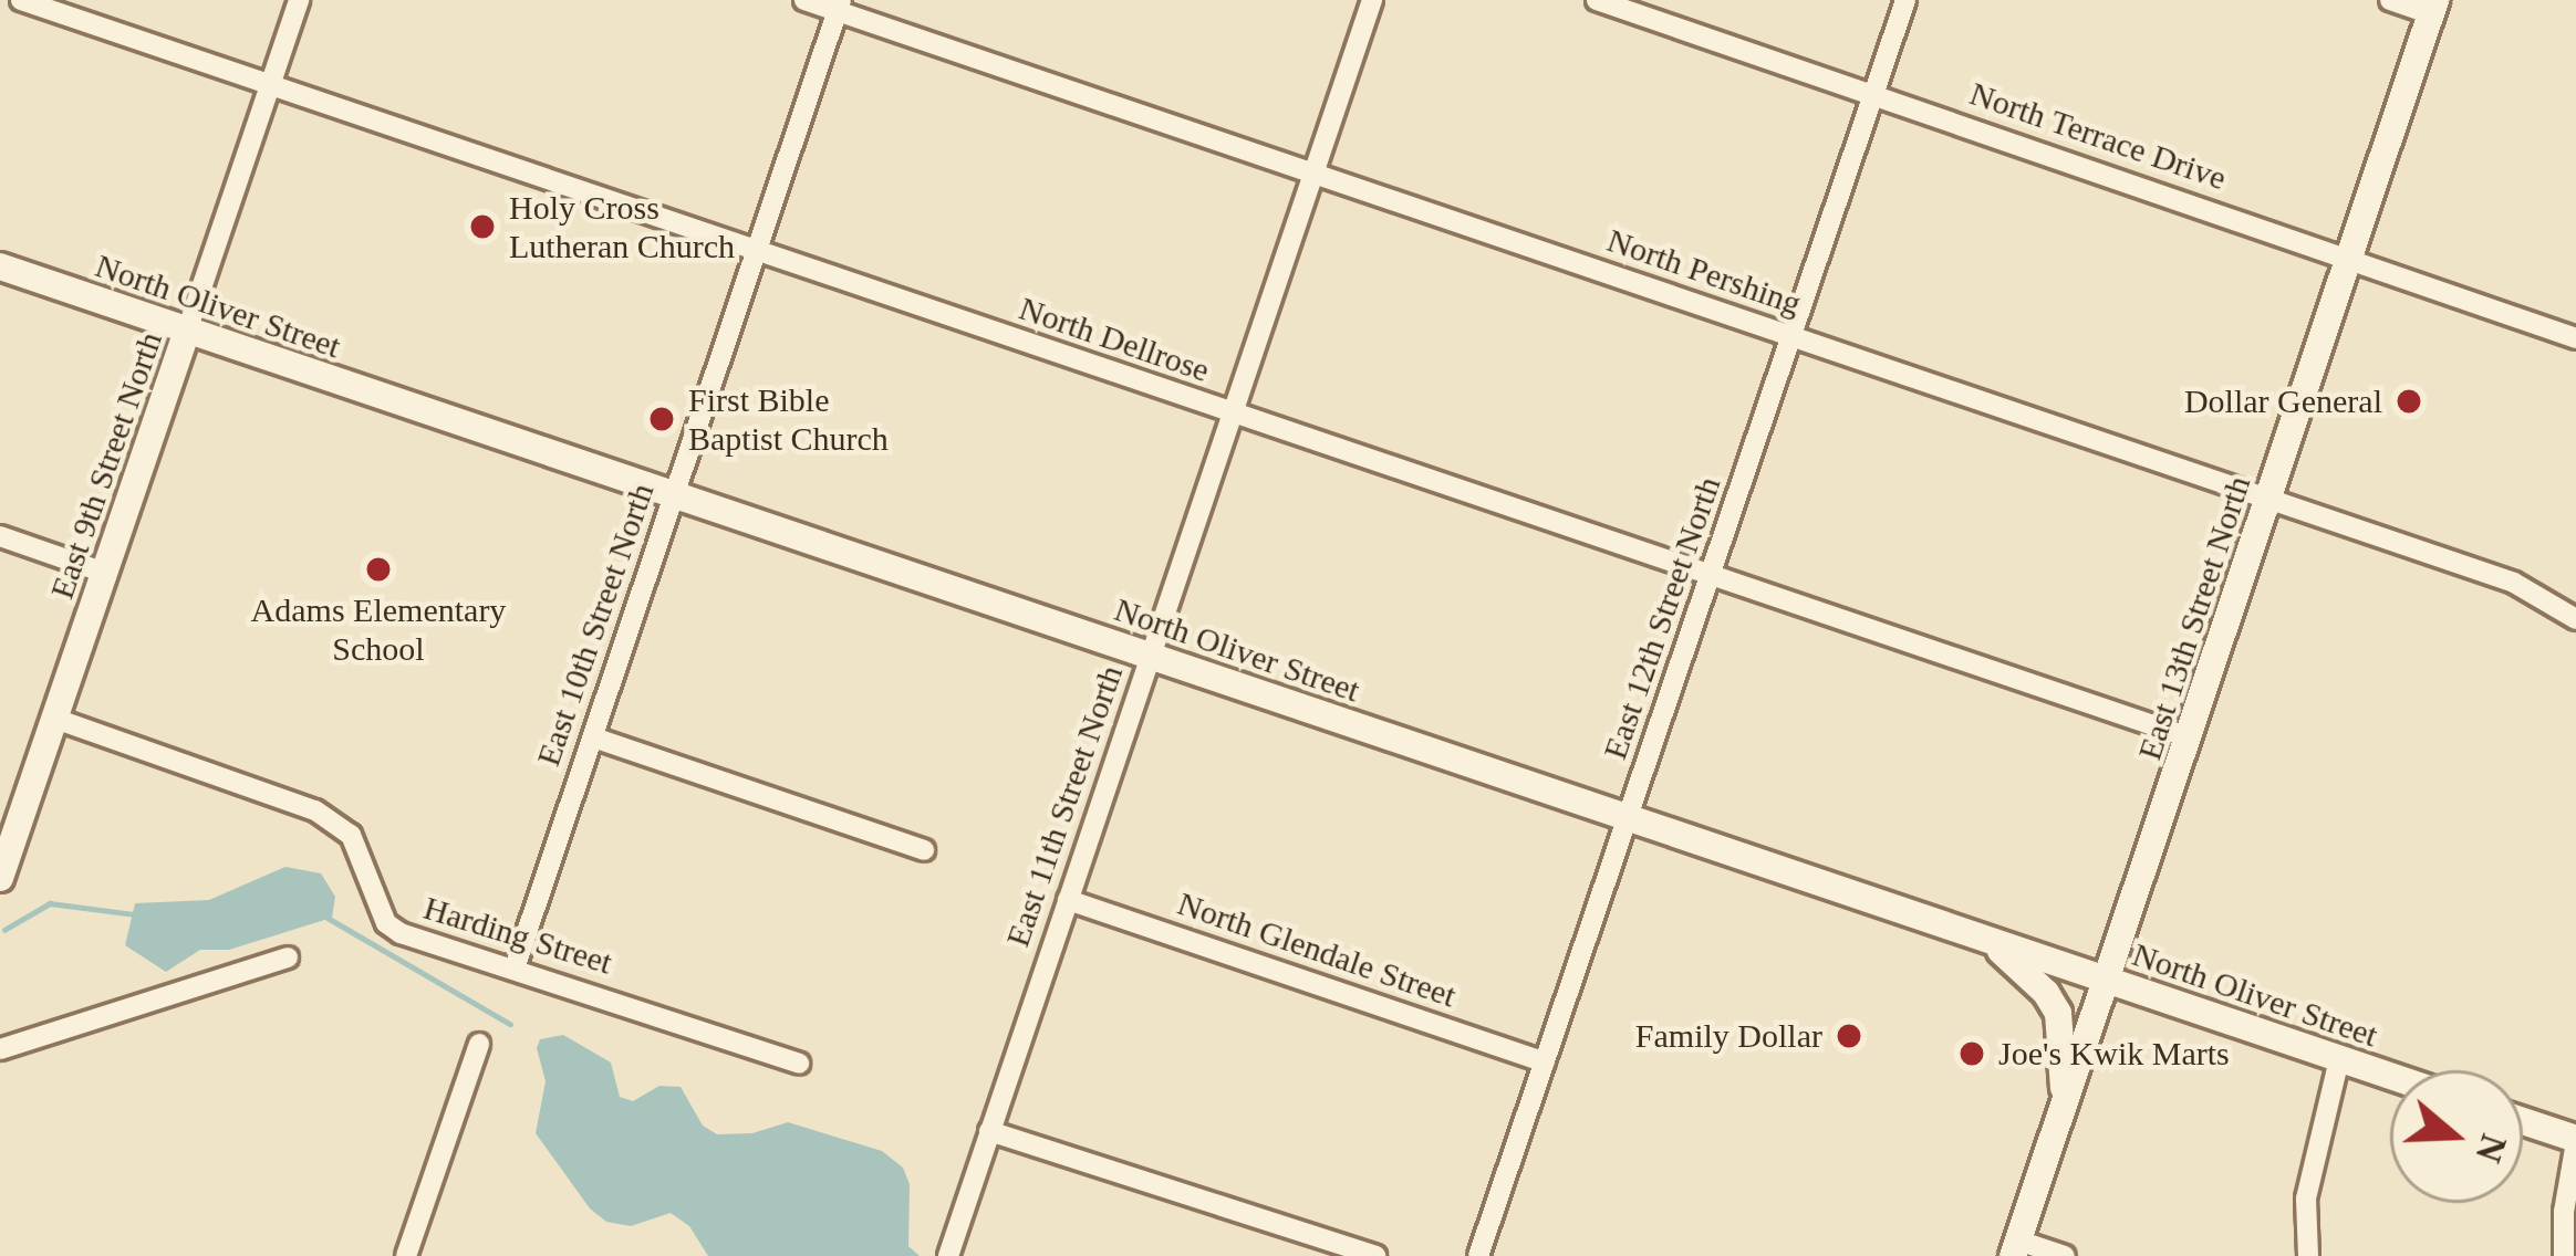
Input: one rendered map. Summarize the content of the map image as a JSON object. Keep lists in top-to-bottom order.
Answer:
{
  "streets": {
    "main road": ["North Oliver Street", "East 9th Street North", "East 13th Street North"],
    "street": [
      "North Terrace Drive",
      "North Pershing",
      "North Dellrose",
      "East 12th Street North",
      "East 10th Street North",
      "East 11th Street North",
      "Harding Street",
      "North Glendale Street"
    ]
  },
  "crossings": [
    ["North Terrace Drive", "East 12th Street North"],
    ["North Terrace Drive", "East 13th Street North"],
    ["North Pershing", "East 12th Street North"],
    ["North Pershing", "East 13th Street North"],
    ["North Pershing", "East 10th Street North"],
    ["North Pershing", "East 11th Street North"],
    ["North Oliver Street", "East 9th Street North"],
    ["North Oliver Street", "East 12th Street North"],
    ["North Oliver Street", "East 13th Street North"],
    ["North Oliver Street", "East 10th Street North"],
    ["North Oliver Street", "East 11th Street North"],
    ["North Dellrose", "East 9th Street North"],
    ["North Dellrose", "East 12th Street North"],
    ["North Dellrose", "East 13th Street North"],
    ["North Dellrose", "East 10th Street North"],
    ["North Dellrose", "East 11th Street North"],
    ["East 9th Street North", "Harding Street"],
    ["East 12th Street North", "North Glendale Street"],
    ["East 10th Street North", "Harding Street"],
    ["East 11th Street North", "North Glendale Street"]
  ],
  "places": [
    "Holy Cross Lutheran Church",
    "Dollar General",
    "First Bible Baptist Church",
    "Adams Elementary School",
    "Family Dollar",
    "Joe's Kwik Marts"
  ],
  "north": "right"
}
